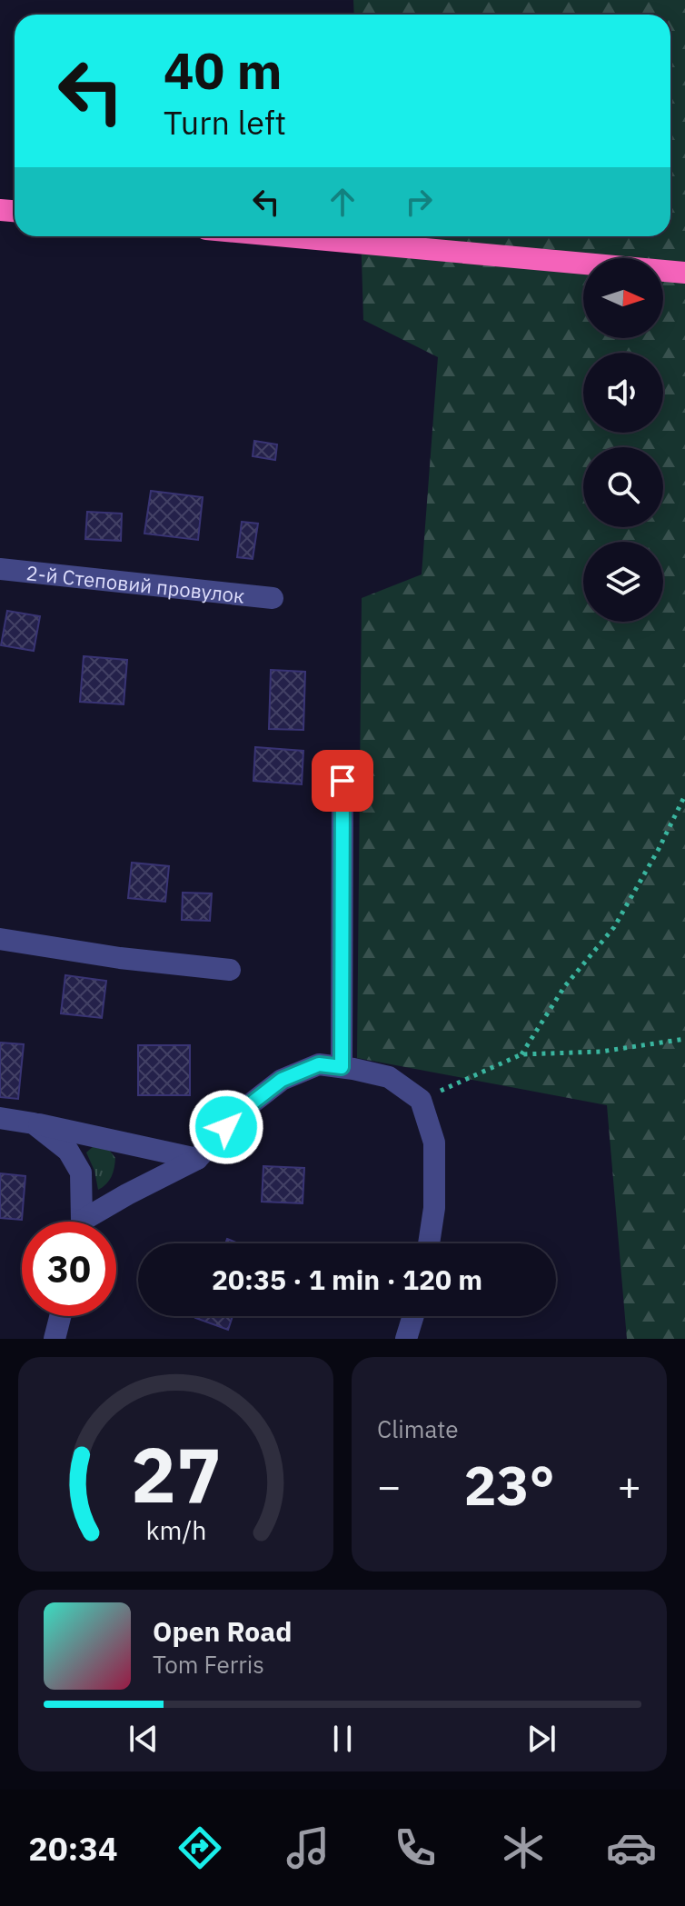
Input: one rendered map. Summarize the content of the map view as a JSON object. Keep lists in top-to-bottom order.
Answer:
{
  "streets": {
    "street": ["2-й Степовий провулок"]
  },
  "north": "right",
  "page": {
    "turn": ["40 m", "Turn left"],
    "limit": "30",
    "trip": "20:35 · 1 min · 120 m",
    "tile": "Climate",
    "heat": ["−", "23°", "+"],
    "song": ["Open Road", "Tom Ferris"],
    "tabs": "20:34",
    "gauge": ["27", "km/h"]
  }
}
